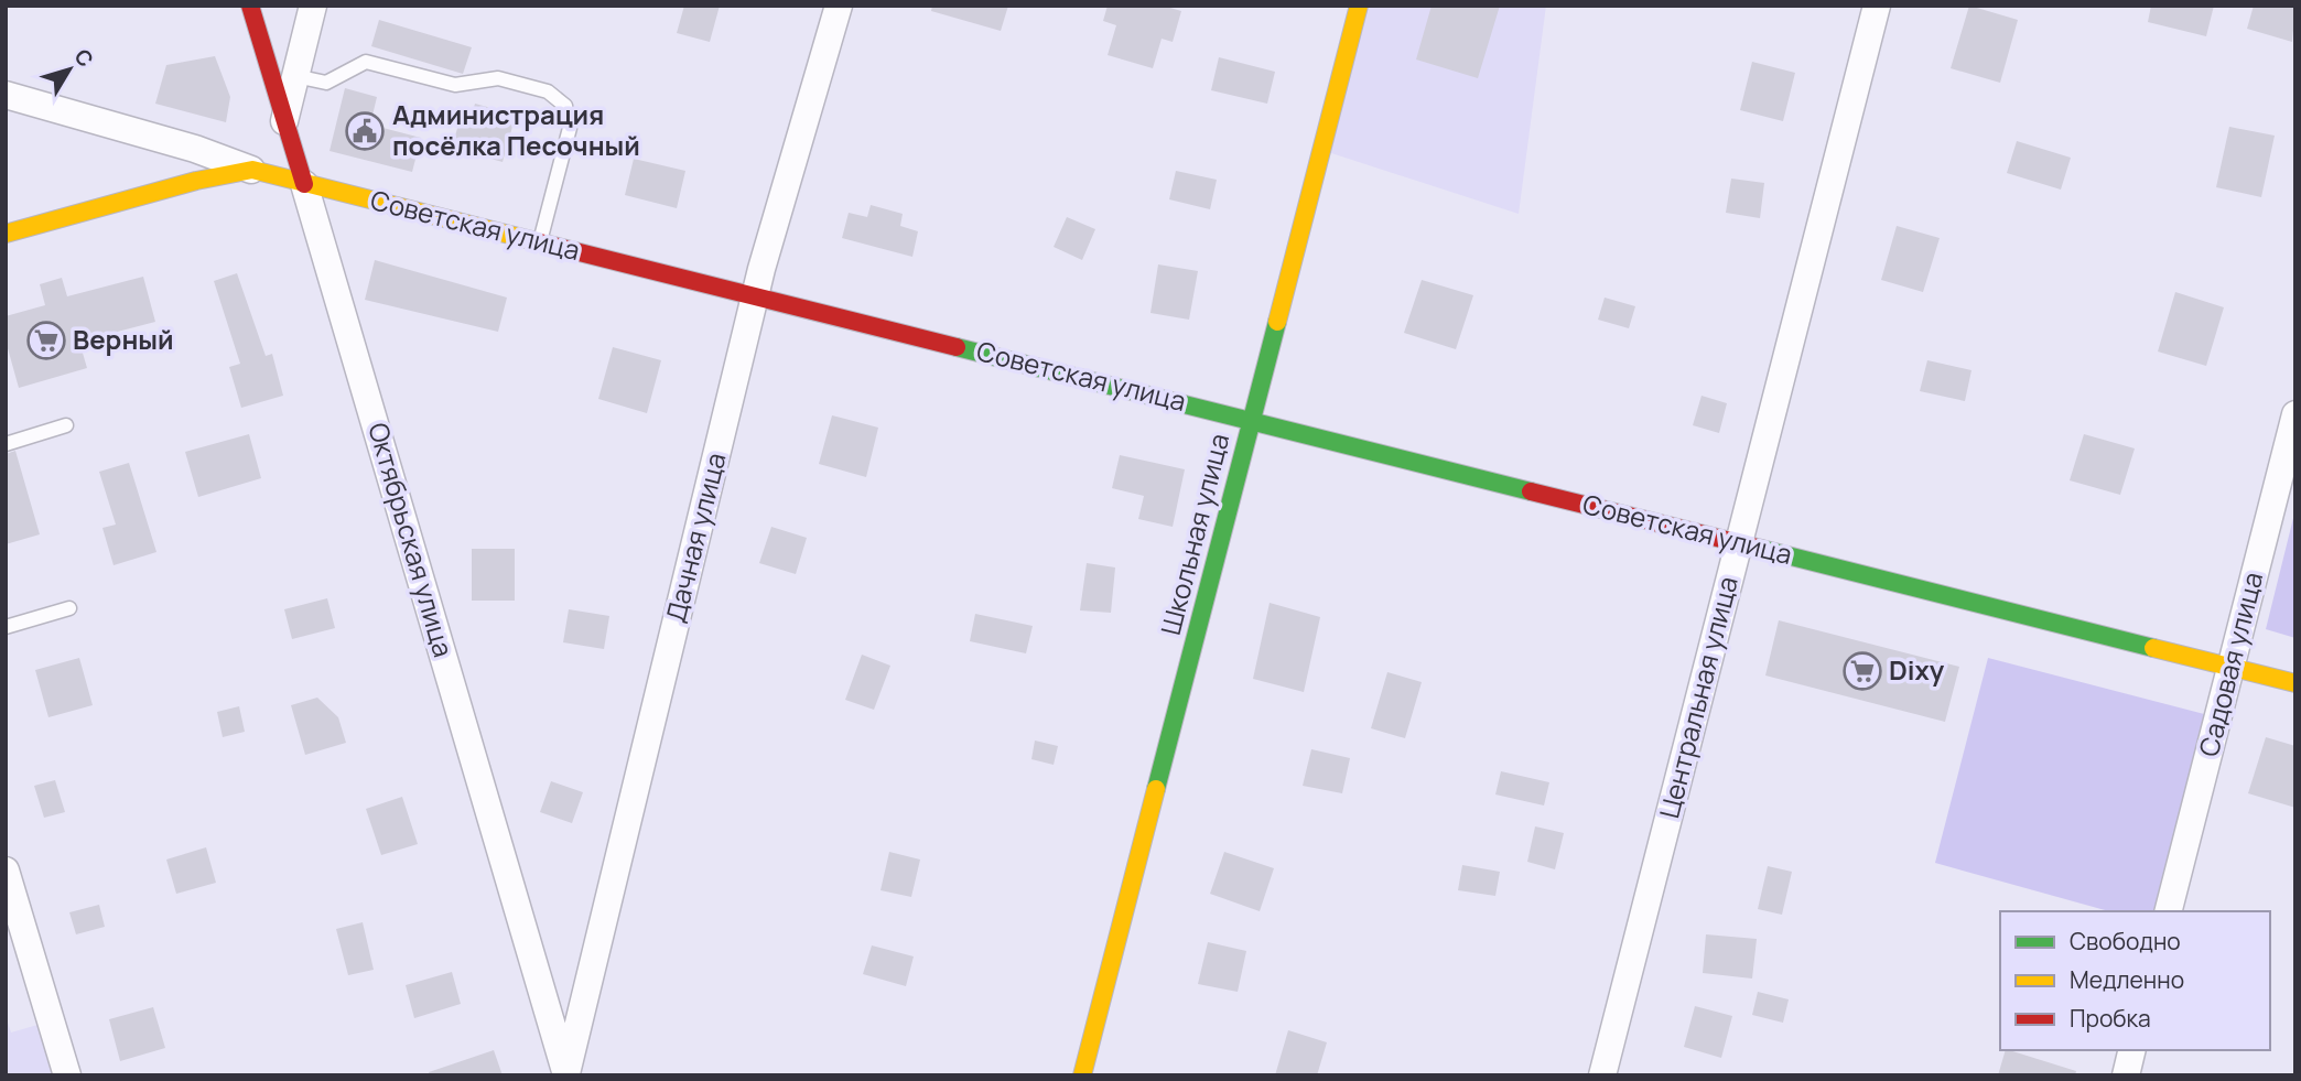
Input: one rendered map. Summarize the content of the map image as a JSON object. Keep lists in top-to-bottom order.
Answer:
{
  "streets": {
    "main road": ["Советская улица", "Школьная улица", "Октябрьская улица"],
    "street": ["Дачная улица", "Садовая улица", "Центральная улица"]
  },
  "crossings": [
    ["Советская улица", "Школьная улица"],
    ["Советская улица", "Дачная улица"],
    ["Советская улица", "Октябрьская улица"],
    ["Советская улица", "Садовая улица"],
    ["Советская улица", "Центральная улица"],
    ["Дачная улица", "Октябрьская улица"]
  ],
  "places": {
    "public building": ["Администрация посёлка Песочный"],
    "supermarket": ["Верный", "Dixy"]
  },
  "legend": ["Свободно", "Медленно", "Пробка"],
  "north": "top right"
}
